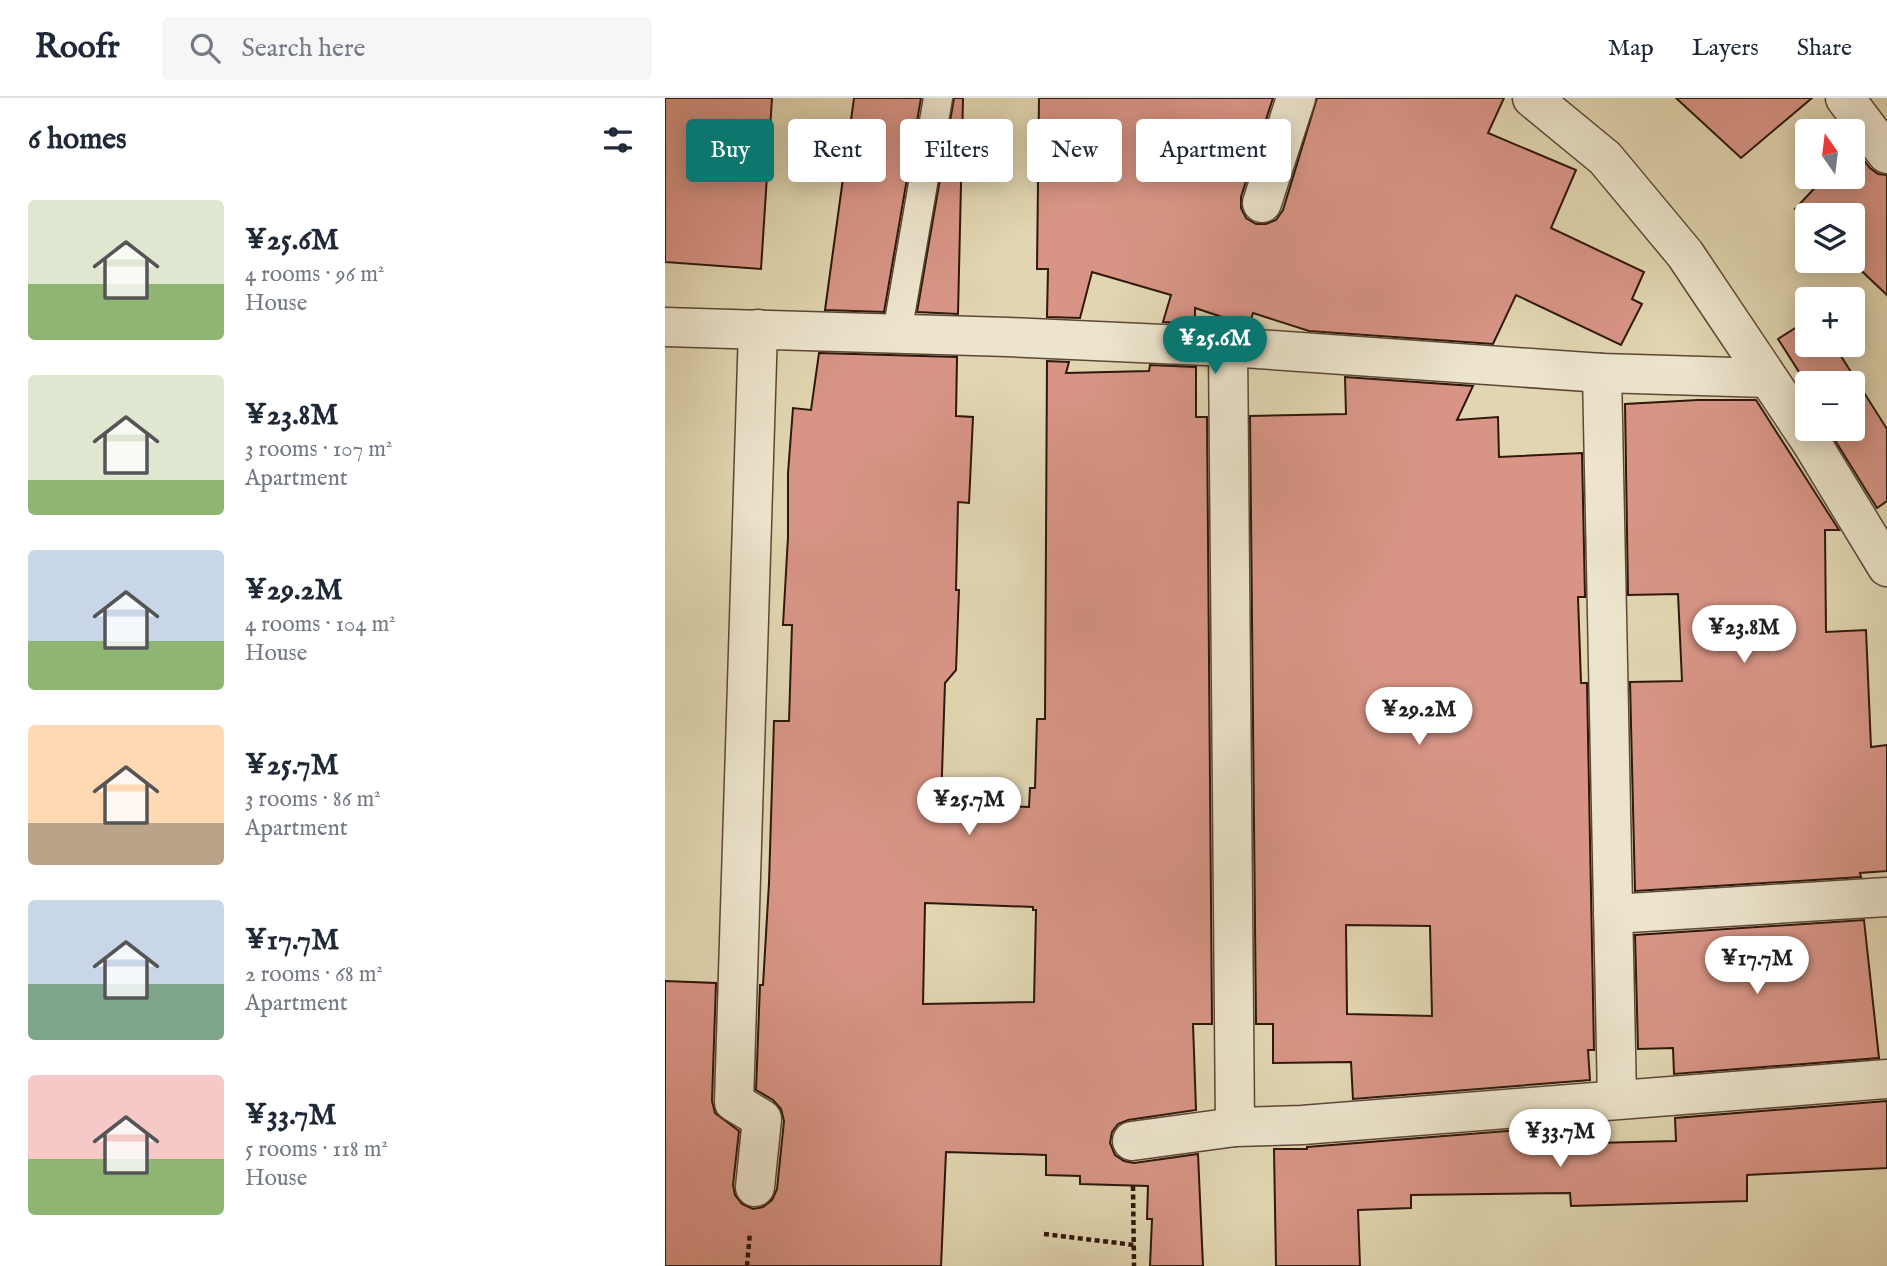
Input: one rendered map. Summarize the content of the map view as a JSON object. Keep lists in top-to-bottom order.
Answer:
{
  "north": "top",
  "page": {
    "header": "Roofr",
    "search": "Search here",
    "nav": ["Map", "Layers", "Share"],
    "heading": "6 homes",
    "map_buttons": ["+", "−"],
    "chip": [
      "Buy",
      "Rent",
      "Filters",
      "New",
      "Apartment"
    ],
    "list": [
      {
        "name": "¥25.6M",
        "note": "4 rooms · 96 m² · House"
      },
      {
        "name": "¥23.8M",
        "note": "3 rooms · 107 m² · Apartment"
      },
      {
        "name": "¥29.2M",
        "note": "4 rooms · 104 m² · House"
      },
      {
        "name": "¥25.7M",
        "note": "3 rooms · 86 m² · Apartment"
      },
      {
        "name": "¥17.7M",
        "note": "2 rooms · 68 m² · Apartment"
      },
      {
        "name": "¥33.7M",
        "note": "5 rooms · 118 m² · House"
      }
    ],
    "price": [
      "¥25.6M",
      "¥23.8M",
      "¥29.2M",
      "¥25.7M",
      "¥17.7M",
      "¥33.7M"
    ]
  }
}
